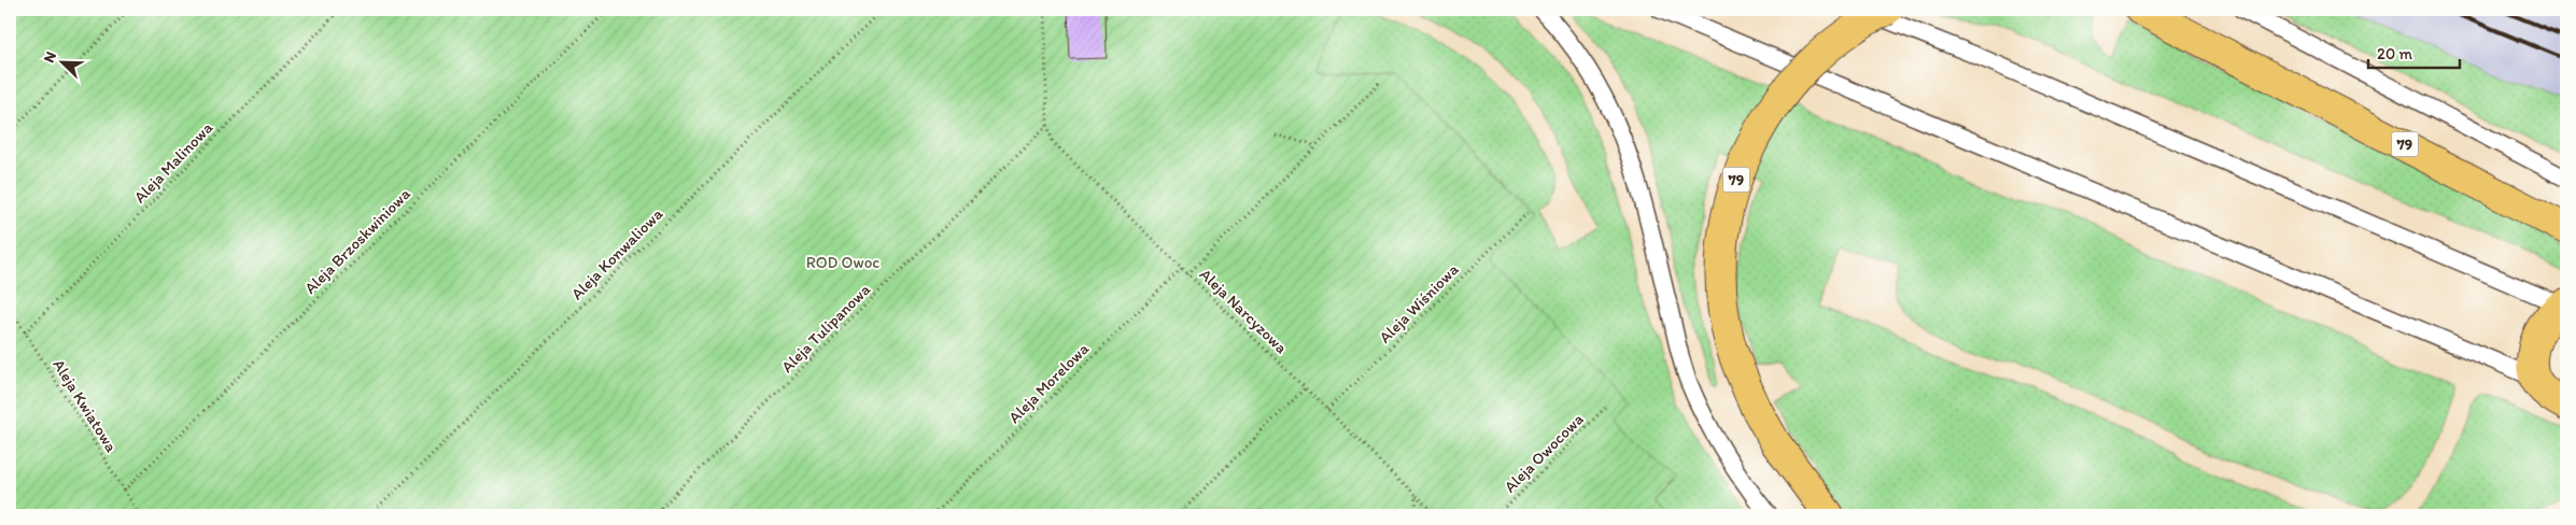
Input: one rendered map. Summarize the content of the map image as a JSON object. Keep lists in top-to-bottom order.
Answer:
{
  "streets": {
    "main road": ["79"],
    "path": [
      "Aleja Malinowa",
      "Aleja Brzoskwiniowa",
      "Aleja Konwaliowa",
      "Aleja Wiśniowa",
      "Aleja Narcyzowa",
      "Aleja Tulipanowa",
      "Aleja Morelowa",
      "Aleja Kwiatowa",
      "Aleja Owocowa"
    ]
  },
  "crossings": [
    ["Aleja Malinowa", "Aleja Kwiatowa"],
    ["Aleja Brzoskwiniowa", "Aleja Kwiatowa"],
    ["Aleja Wiśniowa", "Aleja Narcyzowa"],
    ["Aleja Narcyzowa", "Aleja Tulipanowa"],
    ["Aleja Narcyzowa", "Aleja Morelowa"]
  ],
  "parks": ["ROD Owoc"],
  "scale_bar": "20 m",
  "north": "top left"
}
